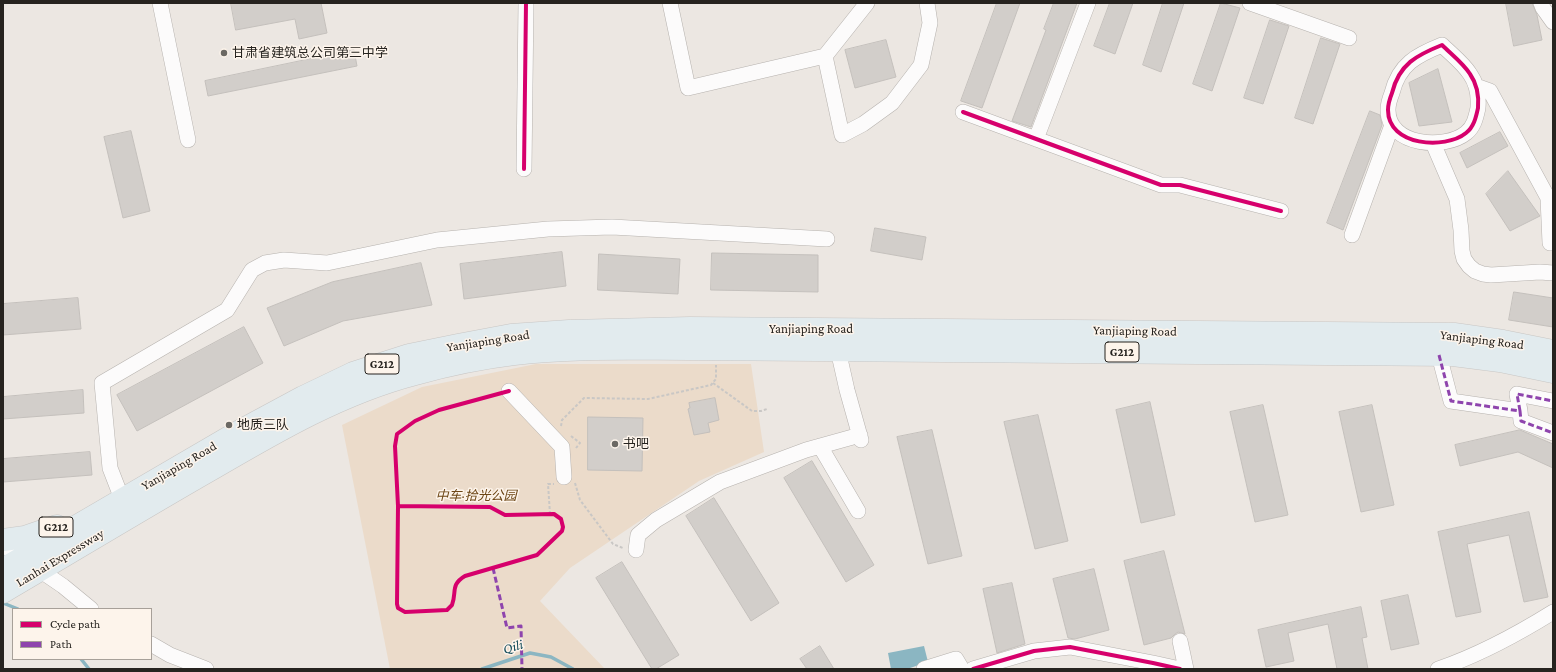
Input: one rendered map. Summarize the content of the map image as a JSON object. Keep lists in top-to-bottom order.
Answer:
{
  "streets": {
    "highway": ["Yanjiaping Road", "G212", "Lanhai Expressway"]
  },
  "crossings": [
    ["Yanjiaping Road", "G212"],
    ["Yanjiaping Road", "Lanhai Expressway"],
    ["G212", "Lanhai Expressway"]
  ],
  "water": ["Qili"],
  "parks": ["中车·拾光公园"],
  "places": ["甘肃省建筑总公司第三中学", "地质三队", "书吧"],
  "legend": ["Cycle path", "Path"]
}
